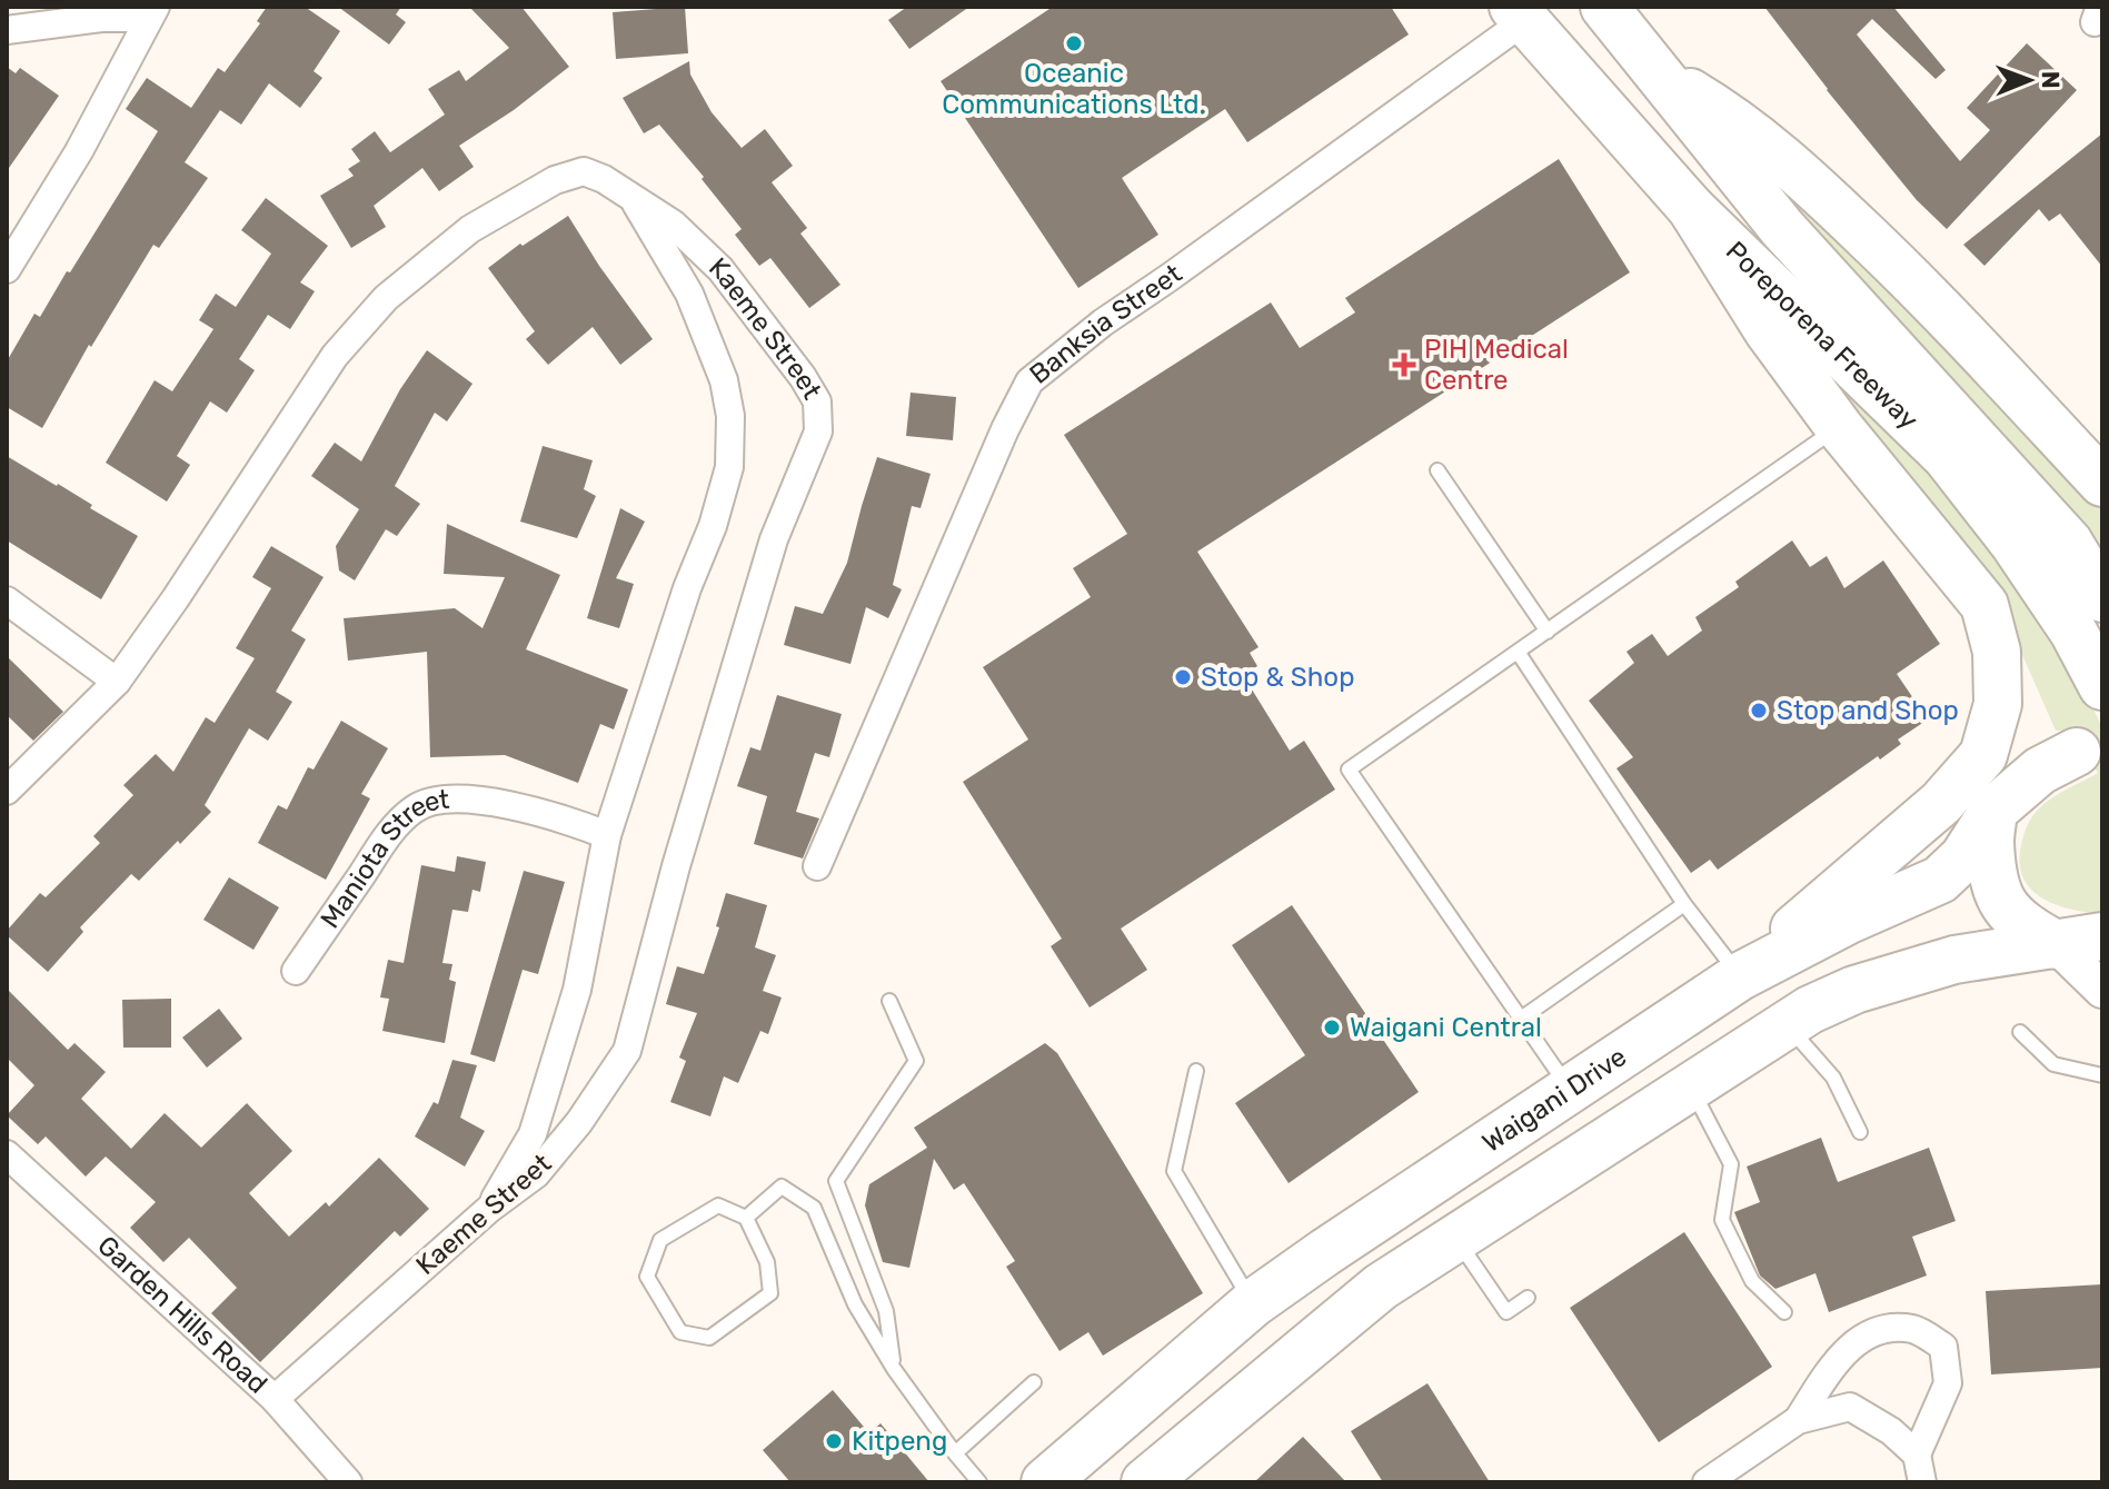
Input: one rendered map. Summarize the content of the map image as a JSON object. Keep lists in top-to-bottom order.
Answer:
{
  "streets": {
    "highway": ["Poreporena Freeway", "Waigani Drive"],
    "street": [
      "Banksia Street",
      "Kaeme Street",
      "Maniota Street",
      "Garden Hills Road"
    ]
  },
  "crossings": [
    ["Banksia Street", "Poreporena Freeway"],
    ["Kaeme Street", "Garden Hills Road"]
  ],
  "places": {
    "other": [
      "Oceanic Communications Ltd.",
      "Stop & Shop",
      "Stop and Shop",
      "Waigani Central",
      "Kitpeng"
    ],
    "health": ["PIH Medical Centre"]
  },
  "north": "right"
}
